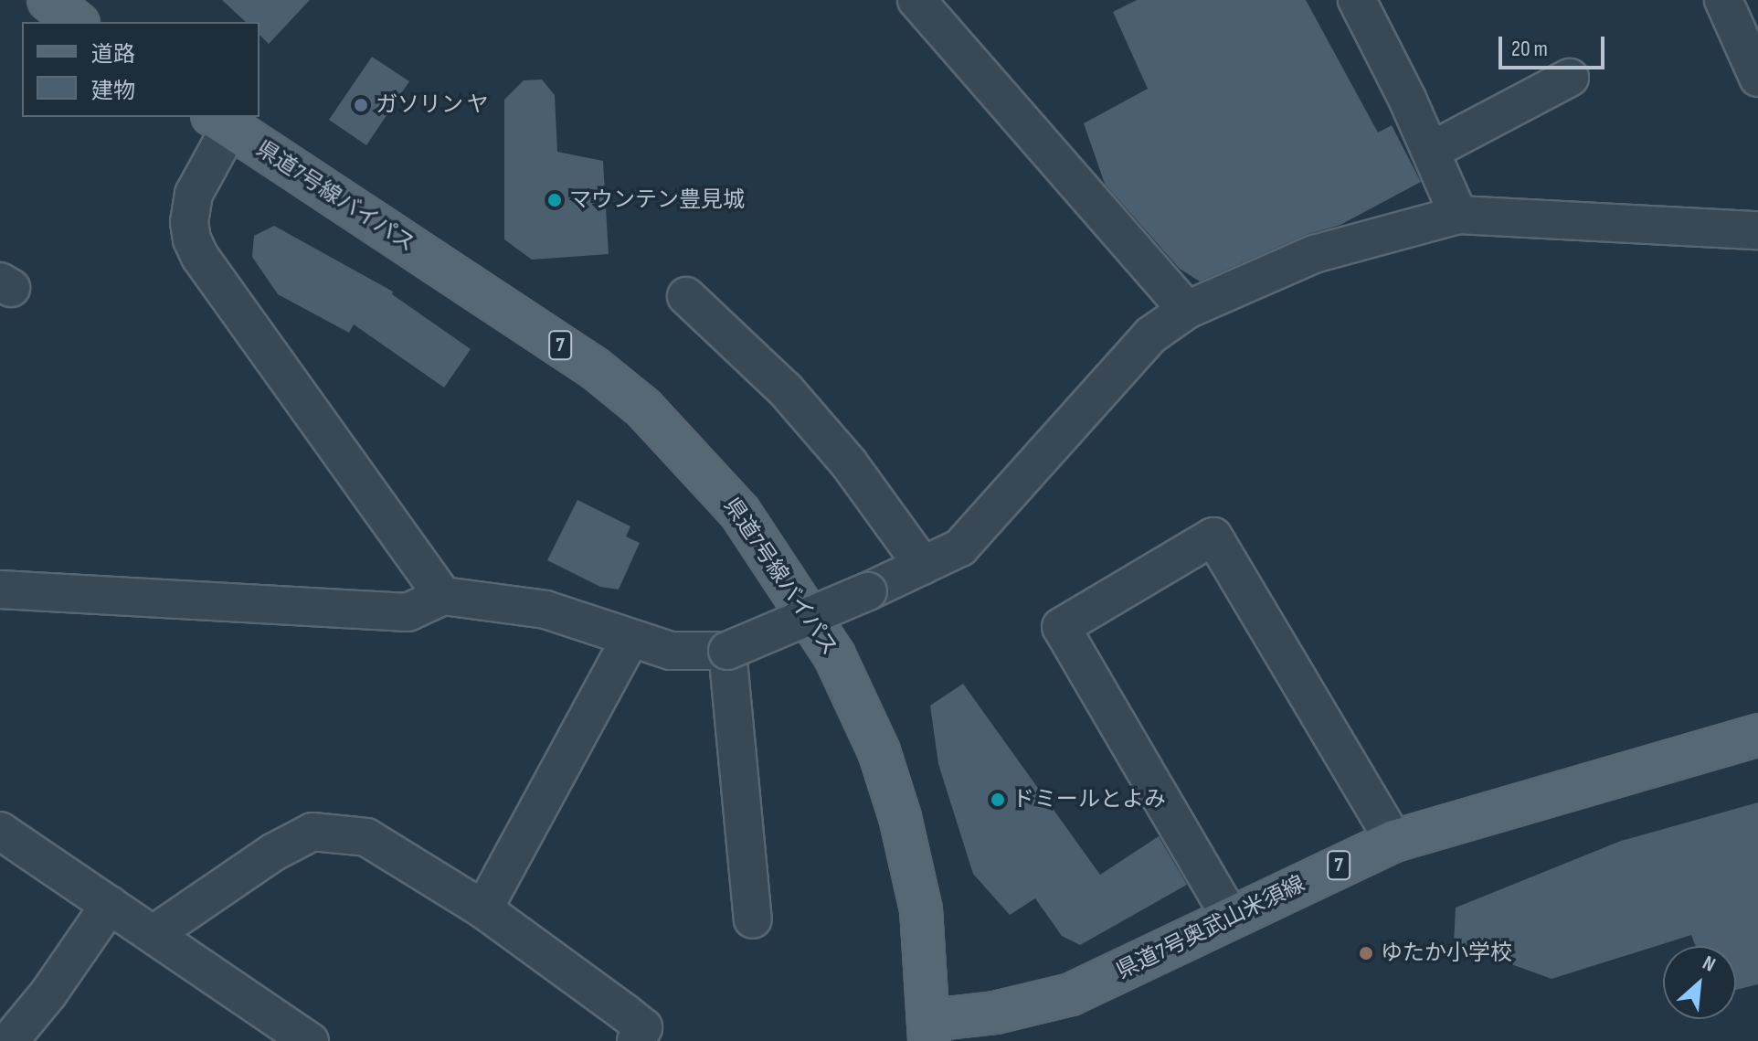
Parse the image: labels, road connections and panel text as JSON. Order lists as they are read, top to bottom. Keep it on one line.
{"streets":{"main road":["県道7号線バイパス","7","県道7号奥武山米須線"]},"crossings":[["県道7号線バイパス","県道7号奥武山米須線"]],"places":["ガソリン ヤ","マウンテン豊見城","ドミールとよみ","ゆたか小学校"],"legend":["道路","建物"],"scale_bar":"20 m","north":"top right"}
